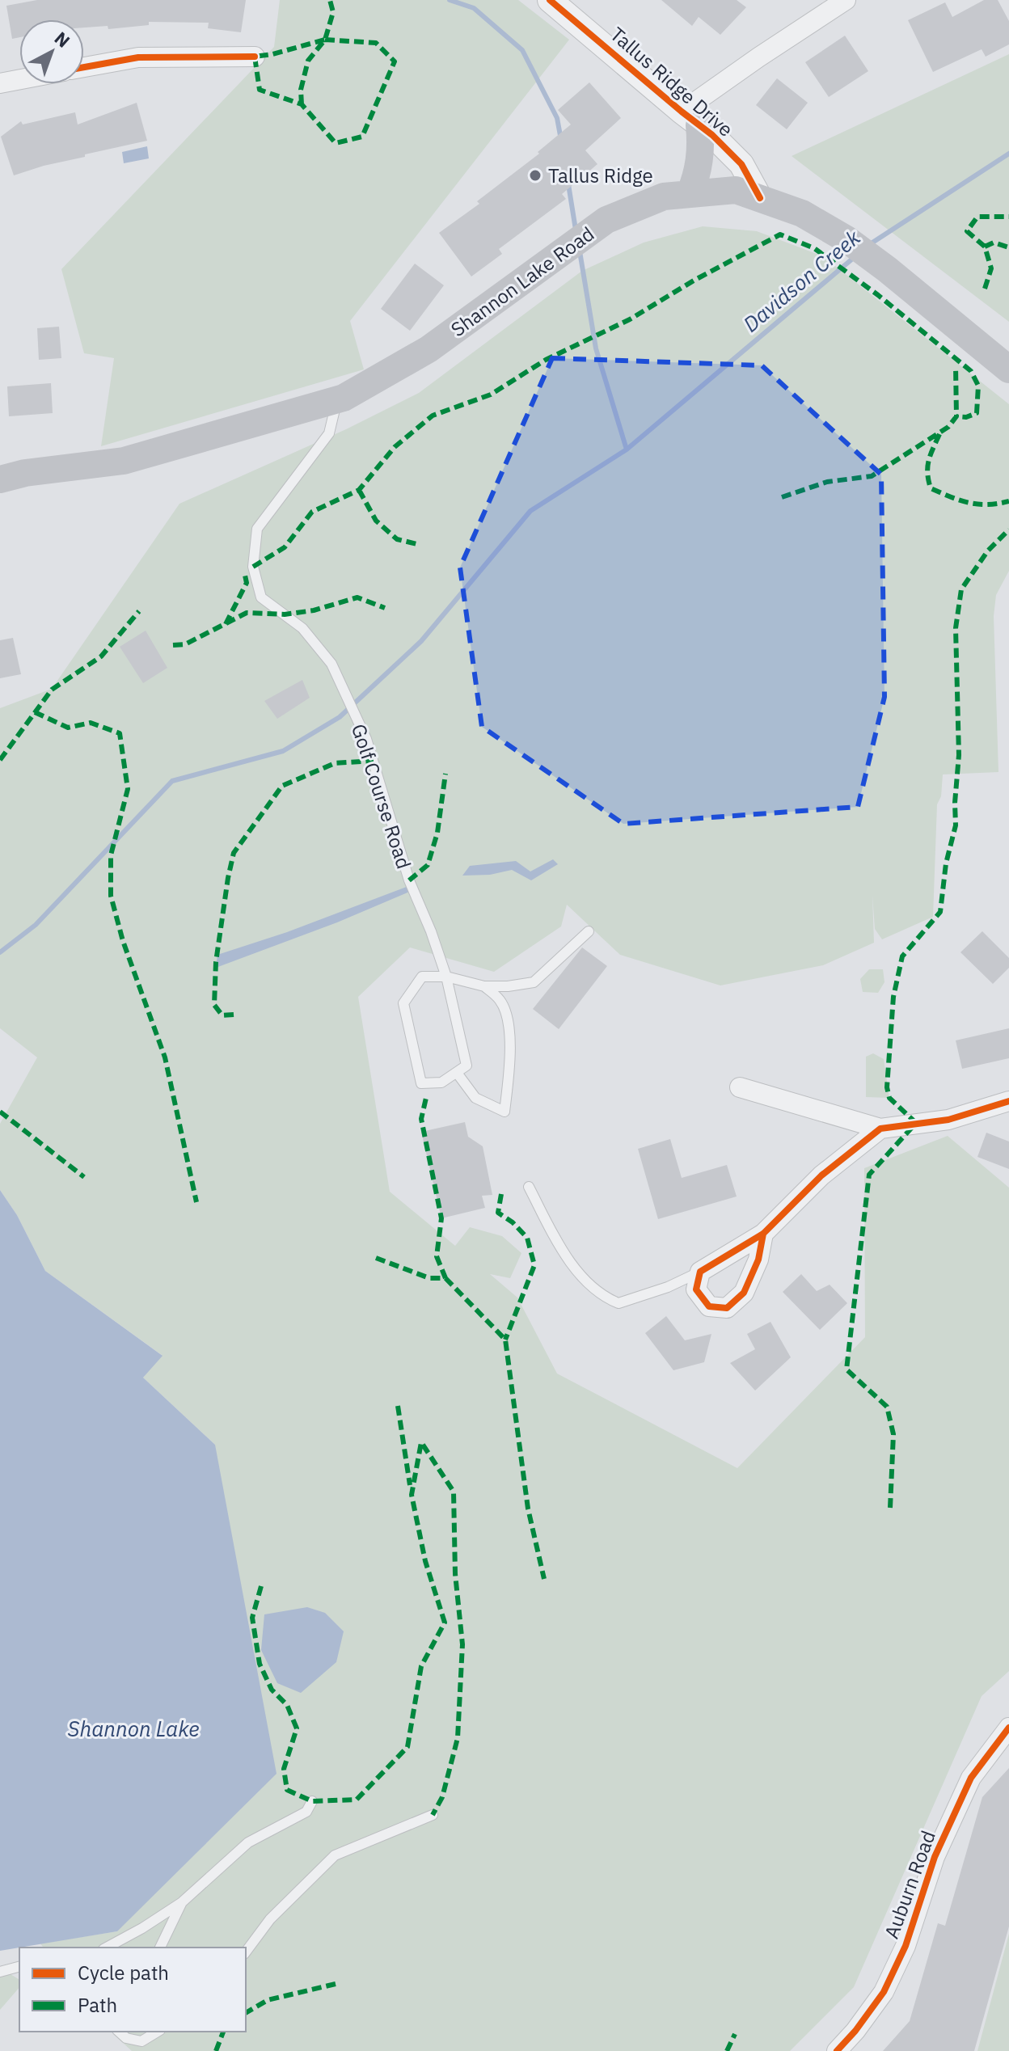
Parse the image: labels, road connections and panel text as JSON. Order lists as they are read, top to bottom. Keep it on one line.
{"streets":{"main road":["Shannon Lake Road"],"street":["Tallus Ridge Drive","Auburn Road"],"lane":["Golf Course Road"]},"crossings":[["Tallus Ridge Drive","Shannon Lake Road"],["Shannon Lake Road","Golf Course Road"]],"water":["Davidson Creek","Shannon Lake"],"places":["Tallus Ridge"],"legend":["Cycle path","Path"],"north":"top right"}
